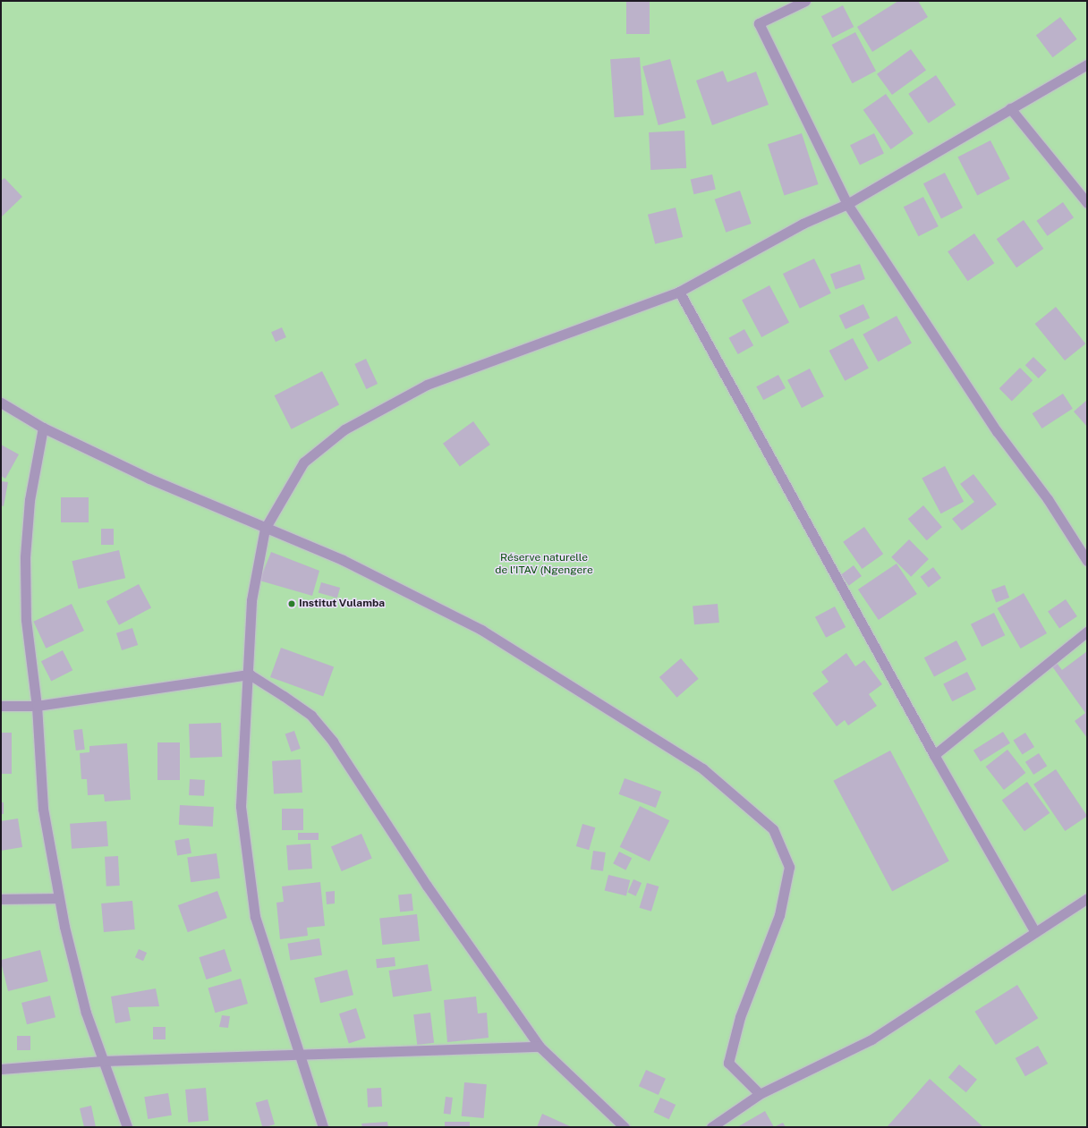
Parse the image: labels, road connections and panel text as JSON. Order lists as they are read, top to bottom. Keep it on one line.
{"parks":["Réserve naturelle de l'ITAV (Ngengere"],"places":["Institut Vulamba"]}
